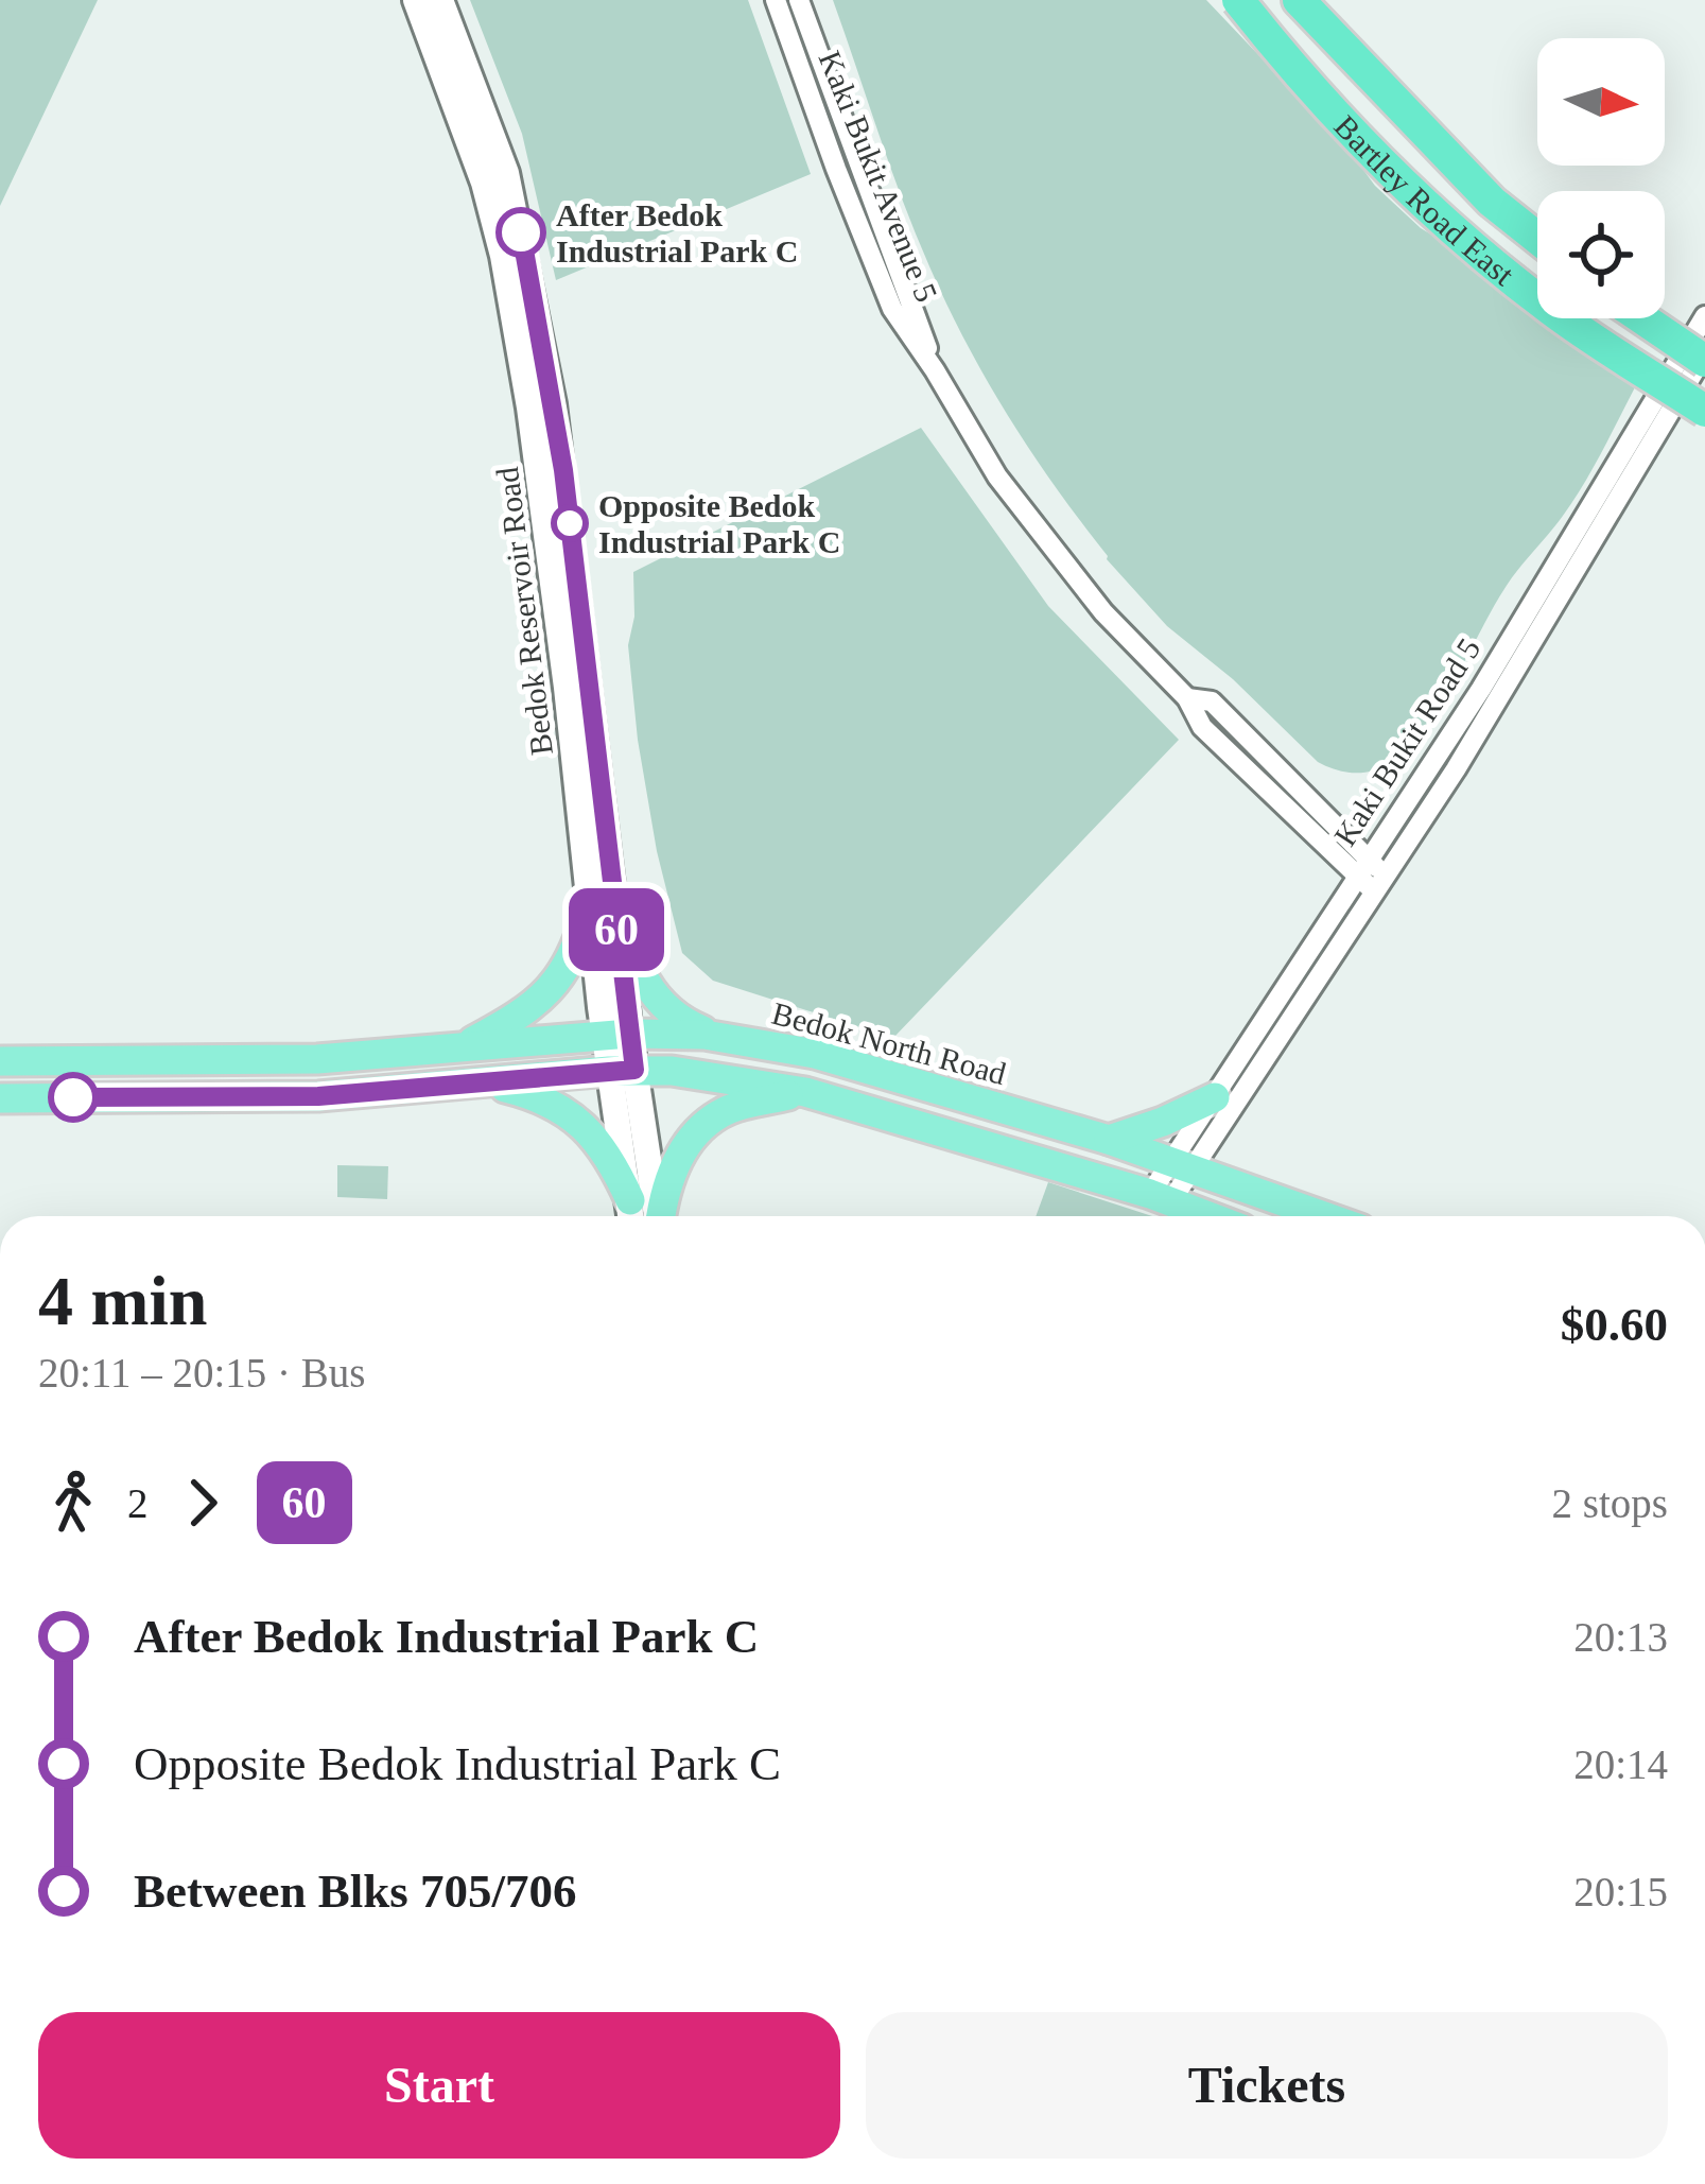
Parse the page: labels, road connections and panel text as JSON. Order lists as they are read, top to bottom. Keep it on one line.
{"streets":{"highway":["Bartley Road East"],"main road":["Bedok Reservoir Road","Bedok North Road"],"street":["Kaki Bukit Avenue 5","Kaki Bukit Road 5"]},"crossings":[["Kaki Bukit Avenue 5","Kaki Bukit Road 5"],["Bedok Reservoir Road","Bedok North Road"],["Kaki Bukit Road 5","Bedok North Road"]],"places":["After Bedok Industrial Park C","Opposite Bedok Industrial Park C"],"lines":["bus line 60"],"north":"right","page":{"on_map":"60","heading":["4 min","20:11 – 20:15 · Bus","$0.60"],"legs":["2","60","2 stops"],"list":[{"name":"After Bedok Industrial Park C","value":"20:13"},{"name":"Opposite Bedok Industrial Park C","value":"20:14"},{"name":"Between Blks 705/706","value":"20:15"}],"buttons":["Start","Tickets"]}}
